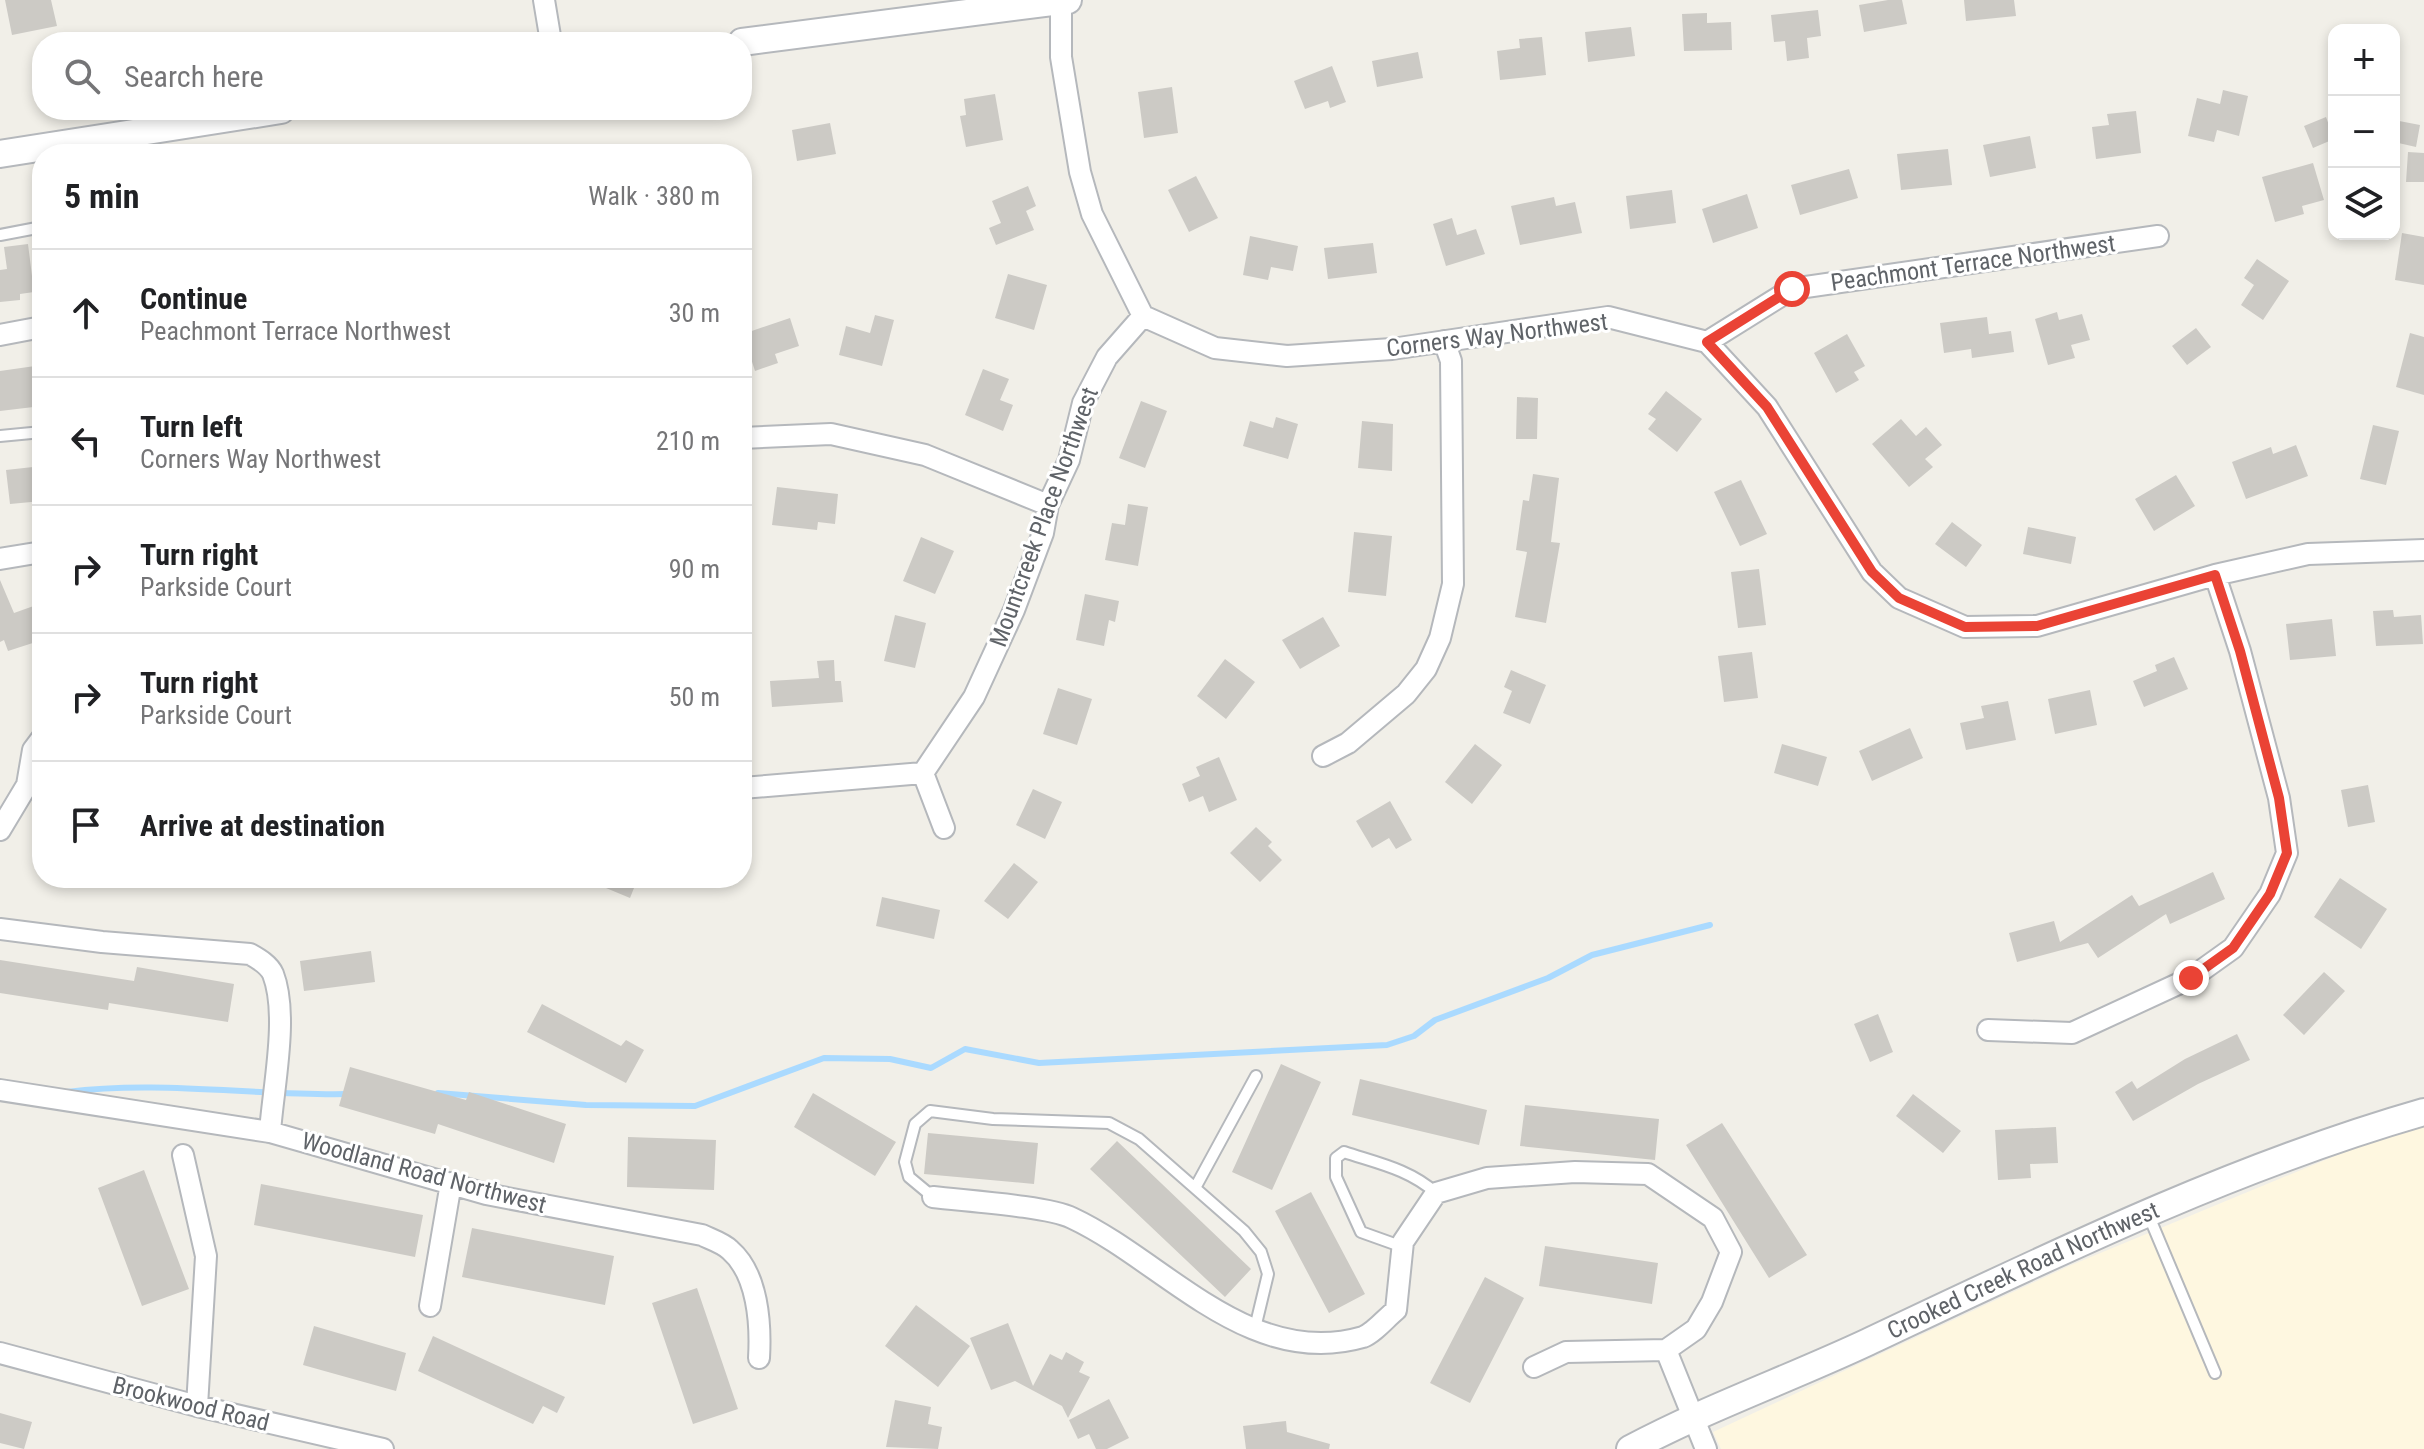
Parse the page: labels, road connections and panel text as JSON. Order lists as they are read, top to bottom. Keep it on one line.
{"streets":{"street":["Peachmont Terrace Northwest","Corners Way Northwest","Mountcreek Place Northwest","Woodland Road Northwest","Crooked Creek Road Northwest","Brookwood Road"]},"crossings":[["Peachmont Terrace Northwest","Corners Way Northwest"],["Corners Way Northwest","Mountcreek Place Northwest"]],"page":{"map_buttons":["+","−"],"search":"Search here","heading":["5 min","Walk · 380 m"],"list":[["Continue","Peachmont Terrace Northwest","30 m"],["Turn left","Corners Way Northwest","210 m"],["Turn right","Parkside Court","90 m"],["Turn right","Parkside Court","50 m"],"Arrive at destination"]}}
